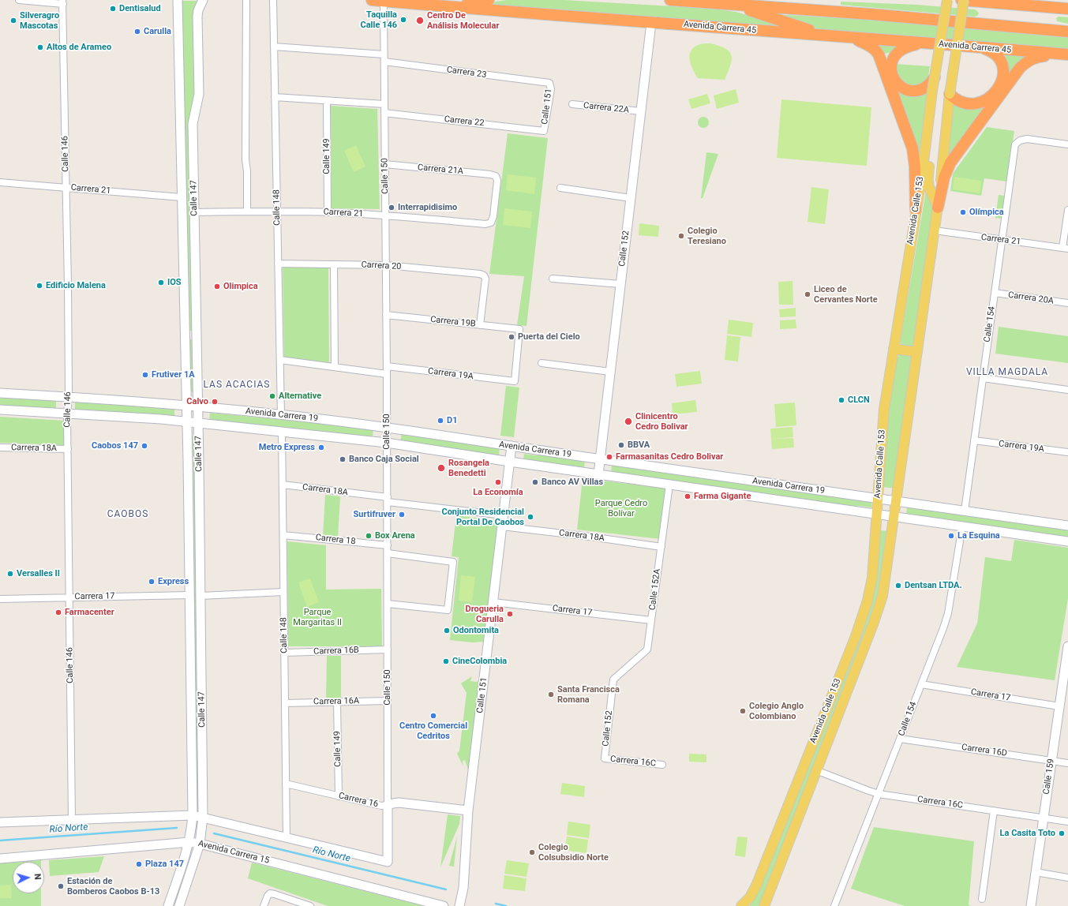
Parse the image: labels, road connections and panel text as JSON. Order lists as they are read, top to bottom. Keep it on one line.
{"streets":{"highway":["Avenida Carrera 45"],"main road":["Calle 151","Calle 150","Calle 147","Avenida Calle 153","Calle 152","Avenida Carrera 19","Calle 159","Carrera 16","Avenida Carrera 15"],"street":["Carrera 23","Carrera 22A","Carrera 22","Calle 146","Calle 149","Carrera 21A","Carrera 21","Calle 148","Carrera 20","Carrera 20A","Carrera 19B","Calle 154","Carrera 19A","Carrera 18A","Carrera 18","Calle 152A","Carrera 17","Carrera 16B","Carrera 16A","Carrera 16D","Carrera 16C"]},"crossings":[["Avenida Carrera 45","Calle 150"],["Avenida Carrera 45","Calle 152"],["Carrera 23","Calle 151"],["Carrera 23","Calle 150"],["Calle 151","Carrera 22"],["Calle 151","Avenida Carrera 19"],["Calle 151","Carrera 18A"],["Calle 151","Carrera 17"],["Calle 151","Carrera 16"],["Carrera 22A","Calle 152"],["Carrera 22","Calle 150"],["Calle 146","Carrera 21"],["Calle 146","Avenida Carrera 19"],["Calle 146","Carrera 18A"],["Calle 146","Carrera 17"],["Calle 149","Carrera 21"],["Calle 149","Carrera 16A"],["Calle 149","Carrera 16"],["Carrera 21A","Calle 150"],["Carrera 21A","Carrera 21"],["Calle 150","Carrera 21"],["Calle 150","Calle 148"],["Calle 150","Carrera 20"],["Calle 150","Carrera 19B"],["Calle 150","Carrera 19A"],["Calle 150","Avenida Carrera 19"],["Calle 150","Carrera 18A"],["Calle 150","Carrera 18"],["Calle 150","Carrera 16B"],["Calle 150","Carrera 16A"],["Calle 150","Carrera 16"],["Carrera 21","Calle 147"],["Carrera 21","Calle 148"],["Carrera 21","Avenida Calle 153"],["Carrera 21","Calle 154"],["Calle 147","Avenida Carrera 19"],["Calle 147","Carrera 17"],["Calle 147","Avenida Carrera 15"],["Calle 148","Carrera 20"],["Calle 148","Avenida Carrera 19"],["Calle 148","Carrera 18A"],["Calle 148","Carrera 18"],["Calle 148","Carrera 16B"],["Calle 148","Carrera 16A"],["Calle 148","Carrera 16"],["Avenida Calle 153","Avenida Carrera 19"],["Avenida Calle 153","Carrera 16C"],["Calle 152","Avenida Carrera 19"],["Calle 152","Calle 152A"],["Calle 152","Carrera 16C"],["Carrera 20","Carrera 19B"],["Carrera 20A","Calle 154"],["Carrera 19B","Carrera 19A"],["Calle 154","Carrera 19A"],["Calle 154","Avenida Carrera 19"],["Calle 154","Carrera 17"],["Calle 154","Carrera 16D"],["Calle 154","Carrera 16C"],["Avenida Carrera 19","Calle 152A"],["Carrera 18A","Calle 152A"],["Calle 152A","Carrera 17"],["Carrera 17","Calle 159"],["Carrera 16D","Calle 159"],["Carrera 16C","Calle 159"]],"districts":["VILLA MAGDALA","LAS ACACIAS","CAOBOS"],"water":["Río Norte"],"parks":["Parque Cedro Bolívar","Parque Margaritas II"],"places":["Dentisalud","Taquilla Calle 146","Silveragro Mascotas","Centro De Análisis Molecular","Carulla","Altos de Arameo","Interrapidisimo","Olímpica","Colegio Teresiano","IOS","Edificio Malena","Olimpica","Liceo de Cervantes Norte","Puerta del Cielo","Frutiver 1A","Alternative","CLCN","Calvo","D1","Clinicentro Cedro Bolivar","BBVA","Caobos 147","Metro Express","Farmasanitas Cedro Bolivar","Banco Caja Social","Rosangela Benedetti","La Economía","Banco AV Villas","Farma Gigante","Surtifruver","Conjunto Residencial Portal De Caobos","Box Arena","La Esquina","Versalles II","Express","Dentsan LTDA.","Farmacenter","Drogueria Carulla","Odontomita","CineColombia","Santa Francisca Romana","Colegio Anglo Colombiano","Centro Comercial Cedritos","La Casita Toto","Colegio Colsubsidio Norte","Plaza 147","Estación de Bomberos Caobos B-13"],"north":"right"}
